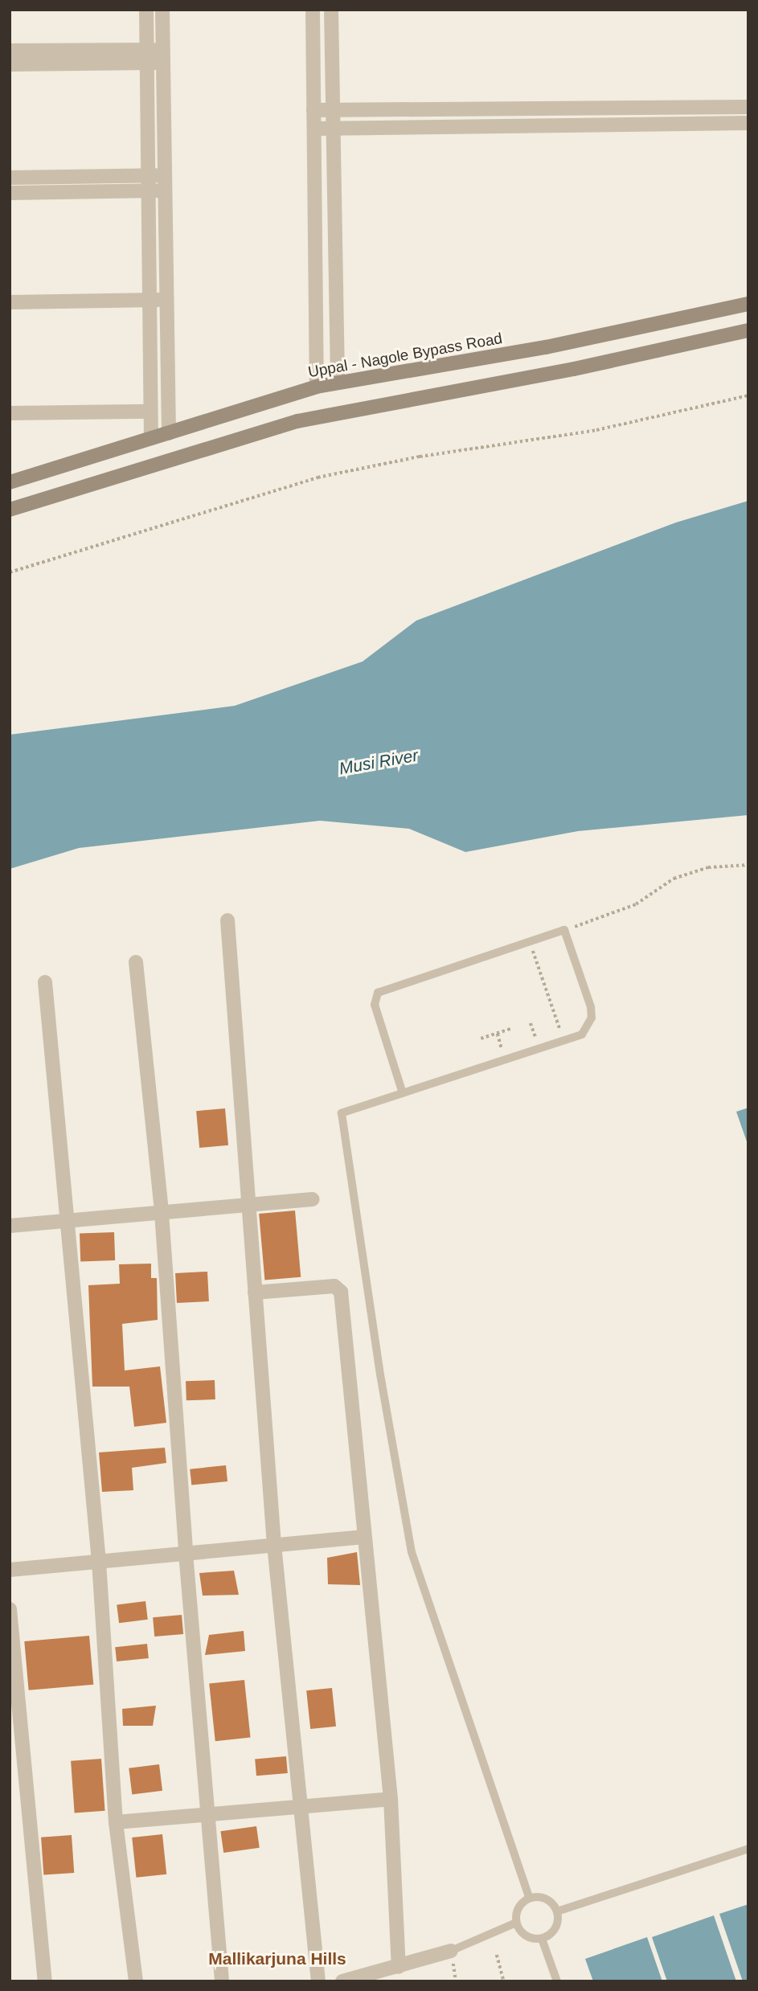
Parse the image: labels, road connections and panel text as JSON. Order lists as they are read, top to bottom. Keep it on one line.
{"streets":{"street":["Uppal - Nagole Bypass Road"]},"districts":["Mallikarjuna Hills"],"water":["Musi River"]}
